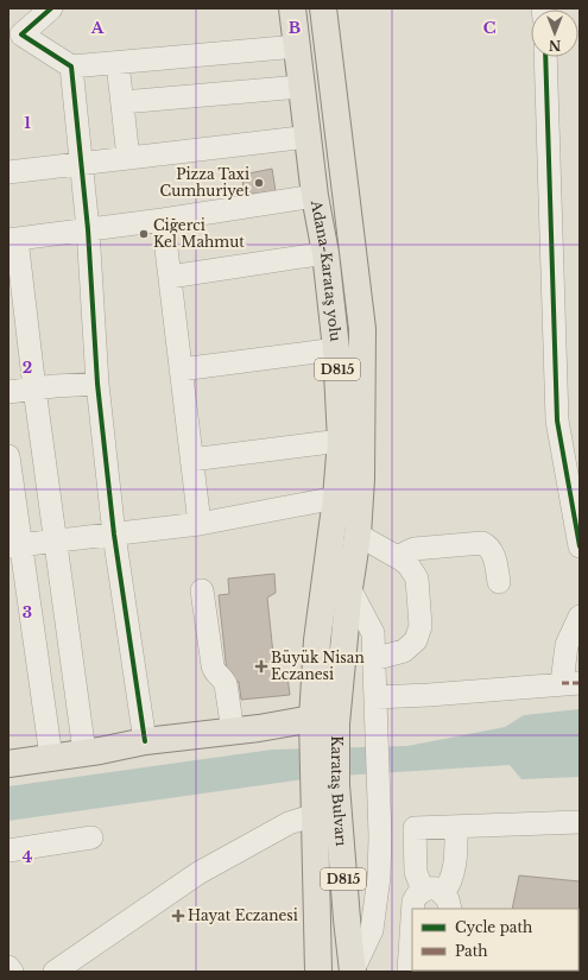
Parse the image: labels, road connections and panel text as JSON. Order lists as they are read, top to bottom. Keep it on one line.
{"streets":{"main road":["Adana-Karataş yolu","D815","Karataş Bulvarı"]},"crossings":[["Adana-Karataş yolu","Karataş Bulvarı"]],"places":{"other":["Pizza Taxi Cumhuriyet","Ciğerci Kel Mahmut"],"health":["Büyük Nisan Eczanesi","Hayat Eczanesi"]},"legend":["Cycle path","Path"],"north":"bottom","grid":{"columns":["A","B","C"],"rows":["1","2","3","4"]}}
